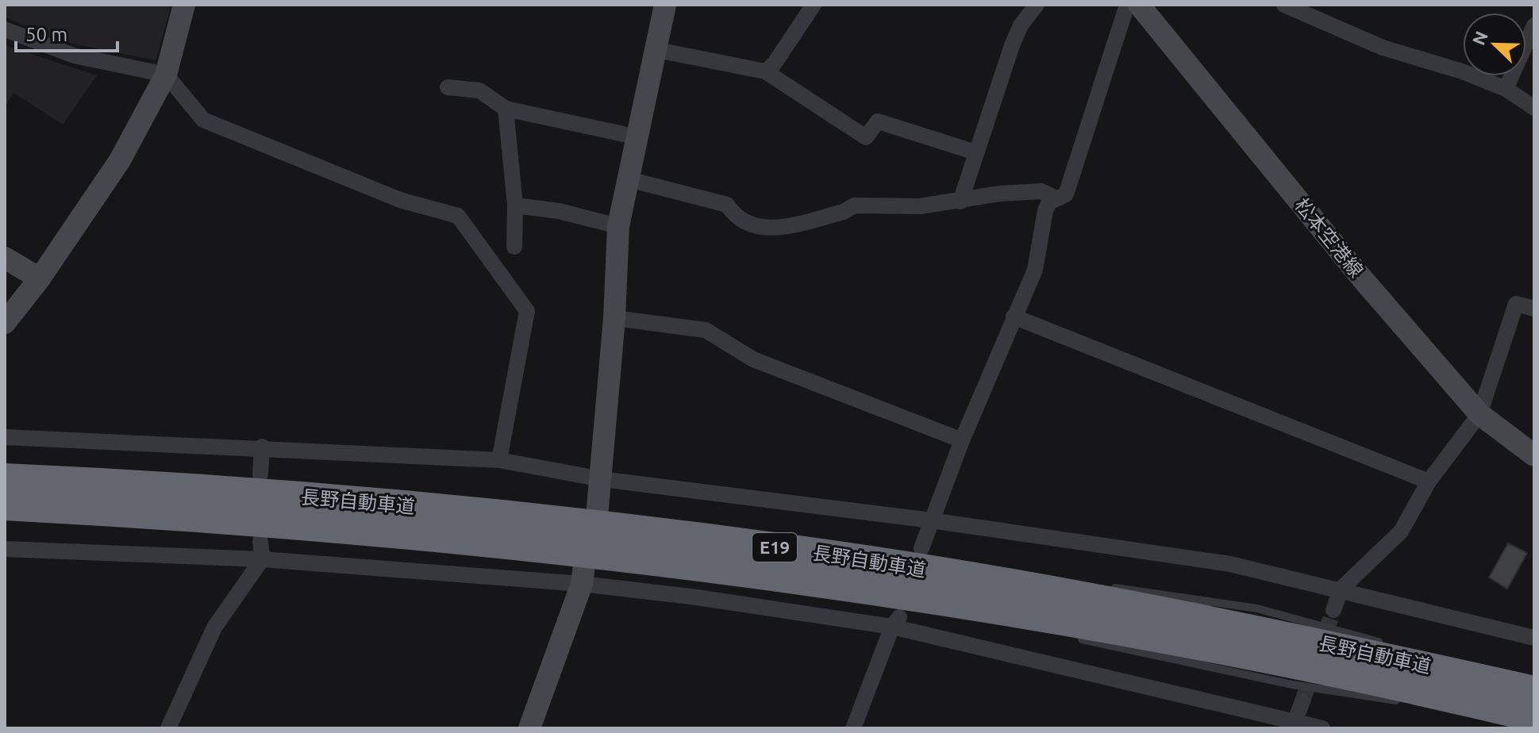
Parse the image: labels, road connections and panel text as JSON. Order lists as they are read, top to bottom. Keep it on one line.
{"streets":{"highway":["長野自動車道","E19"],"street":["松本空港線"]},"scale_bar":"50 m","north":"top left"}
